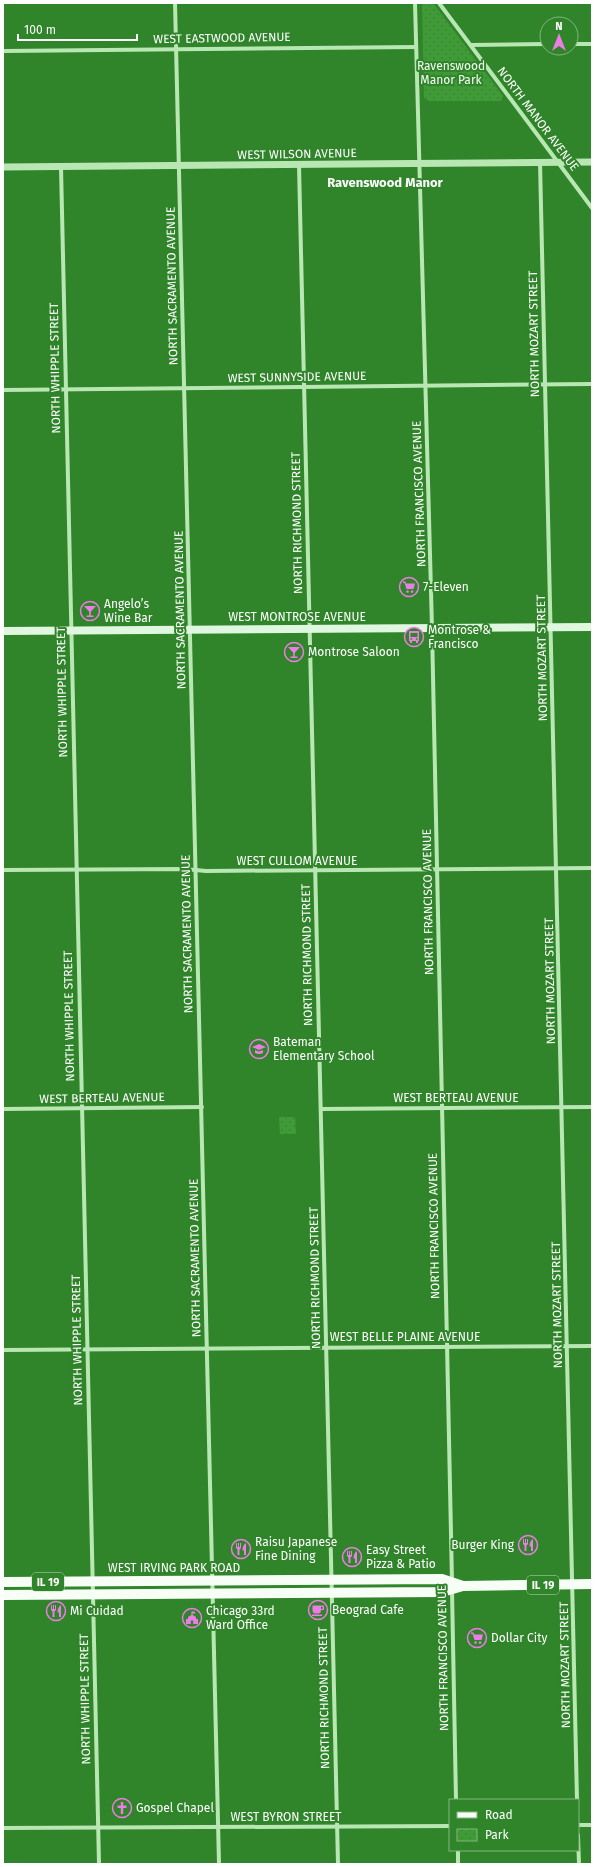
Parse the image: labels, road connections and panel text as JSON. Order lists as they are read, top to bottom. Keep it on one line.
{"streets":{"main road":["WEST MONTROSE AVENUE","WEST IRVING PARK ROAD","IL 19"],"street":["WEST EASTWOOD AVENUE","NORTH MANOR AVENUE","WEST WILSON AVENUE","NORTH SACRAMENTO AVENUE","NORTH MOZART STREET","NORTH WHIPPLE STREET","WEST SUNNYSIDE AVENUE","NORTH FRANCISCO AVENUE","NORTH RICHMOND STREET","WEST CULLOM AVENUE","WEST BERTEAU AVENUE","WEST BELLE PLAINE AVENUE","WEST BYRON STREET"]},"crossings":[["WEST EASTWOOD AVENUE","NORTH SACRAMENTO AVENUE"],["WEST EASTWOOD AVENUE","NORTH FRANCISCO AVENUE"],["NORTH MANOR AVENUE","WEST WILSON AVENUE"],["WEST WILSON AVENUE","NORTH SACRAMENTO AVENUE"],["WEST WILSON AVENUE","NORTH MOZART STREET"],["WEST WILSON AVENUE","NORTH WHIPPLE STREET"],["WEST WILSON AVENUE","NORTH FRANCISCO AVENUE"],["WEST WILSON AVENUE","NORTH RICHMOND STREET"],["NORTH SACRAMENTO AVENUE","WEST SUNNYSIDE AVENUE"],["NORTH SACRAMENTO AVENUE","WEST MONTROSE AVENUE"],["NORTH SACRAMENTO AVENUE","WEST CULLOM AVENUE"],["NORTH SACRAMENTO AVENUE","WEST BERTEAU AVENUE"],["NORTH SACRAMENTO AVENUE","WEST BELLE PLAINE AVENUE"],["NORTH SACRAMENTO AVENUE","WEST IRVING PARK ROAD"],["NORTH SACRAMENTO AVENUE","WEST BYRON STREET"],["NORTH MOZART STREET","WEST SUNNYSIDE AVENUE"],["NORTH MOZART STREET","WEST MONTROSE AVENUE"],["NORTH MOZART STREET","WEST CULLOM AVENUE"],["NORTH MOZART STREET","WEST BERTEAU AVENUE"],["NORTH MOZART STREET","WEST BELLE PLAINE AVENUE"],["NORTH MOZART STREET","WEST IRVING PARK ROAD"],["NORTH WHIPPLE STREET","WEST SUNNYSIDE AVENUE"],["NORTH WHIPPLE STREET","WEST MONTROSE AVENUE"],["NORTH WHIPPLE STREET","WEST CULLOM AVENUE"],["NORTH WHIPPLE STREET","WEST BERTEAU AVENUE"],["NORTH WHIPPLE STREET","WEST BELLE PLAINE AVENUE"],["NORTH WHIPPLE STREET","WEST IRVING PARK ROAD"],["NORTH WHIPPLE STREET","WEST BYRON STREET"],["WEST SUNNYSIDE AVENUE","NORTH FRANCISCO AVENUE"],["WEST SUNNYSIDE AVENUE","NORTH RICHMOND STREET"],["NORTH FRANCISCO AVENUE","WEST MONTROSE AVENUE"],["NORTH FRANCISCO AVENUE","WEST CULLOM AVENUE"],["NORTH FRANCISCO AVENUE","WEST BERTEAU AVENUE"],["NORTH FRANCISCO AVENUE","WEST BELLE PLAINE AVENUE"],["NORTH FRANCISCO AVENUE","WEST IRVING PARK ROAD"],["NORTH RICHMOND STREET","WEST MONTROSE AVENUE"],["NORTH RICHMOND STREET","WEST CULLOM AVENUE"],["NORTH RICHMOND STREET","WEST BERTEAU AVENUE"],["NORTH RICHMOND STREET","WEST BELLE PLAINE AVENUE"],["NORTH RICHMOND STREET","WEST IRVING PARK ROAD"],["NORTH RICHMOND STREET","WEST BYRON STREET"]],"districts":["Ravenswood Manor"],"parks":["Ravenswood Manor Park"],"places":{"supermarket":["7-Eleven","Dollar City"],"bar":["Angelo’s Wine Bar","Montrose Saloon"],"bus stop":["Montrose & Francisco"],"school or university":["Bateman Elementary School"],"restaurant":["Burger King","Raisu Japanese Fine Dining","Easy Street Pizza & Patio","Mi Cuidad"],"cafe":["Beograd Cafe"],"public building":["Chicago 33rd Ward Office"],"church":["Gospel Chapel"]},"legend":["Road","Park"],"scale_bar":"100 m","north":"top"}
